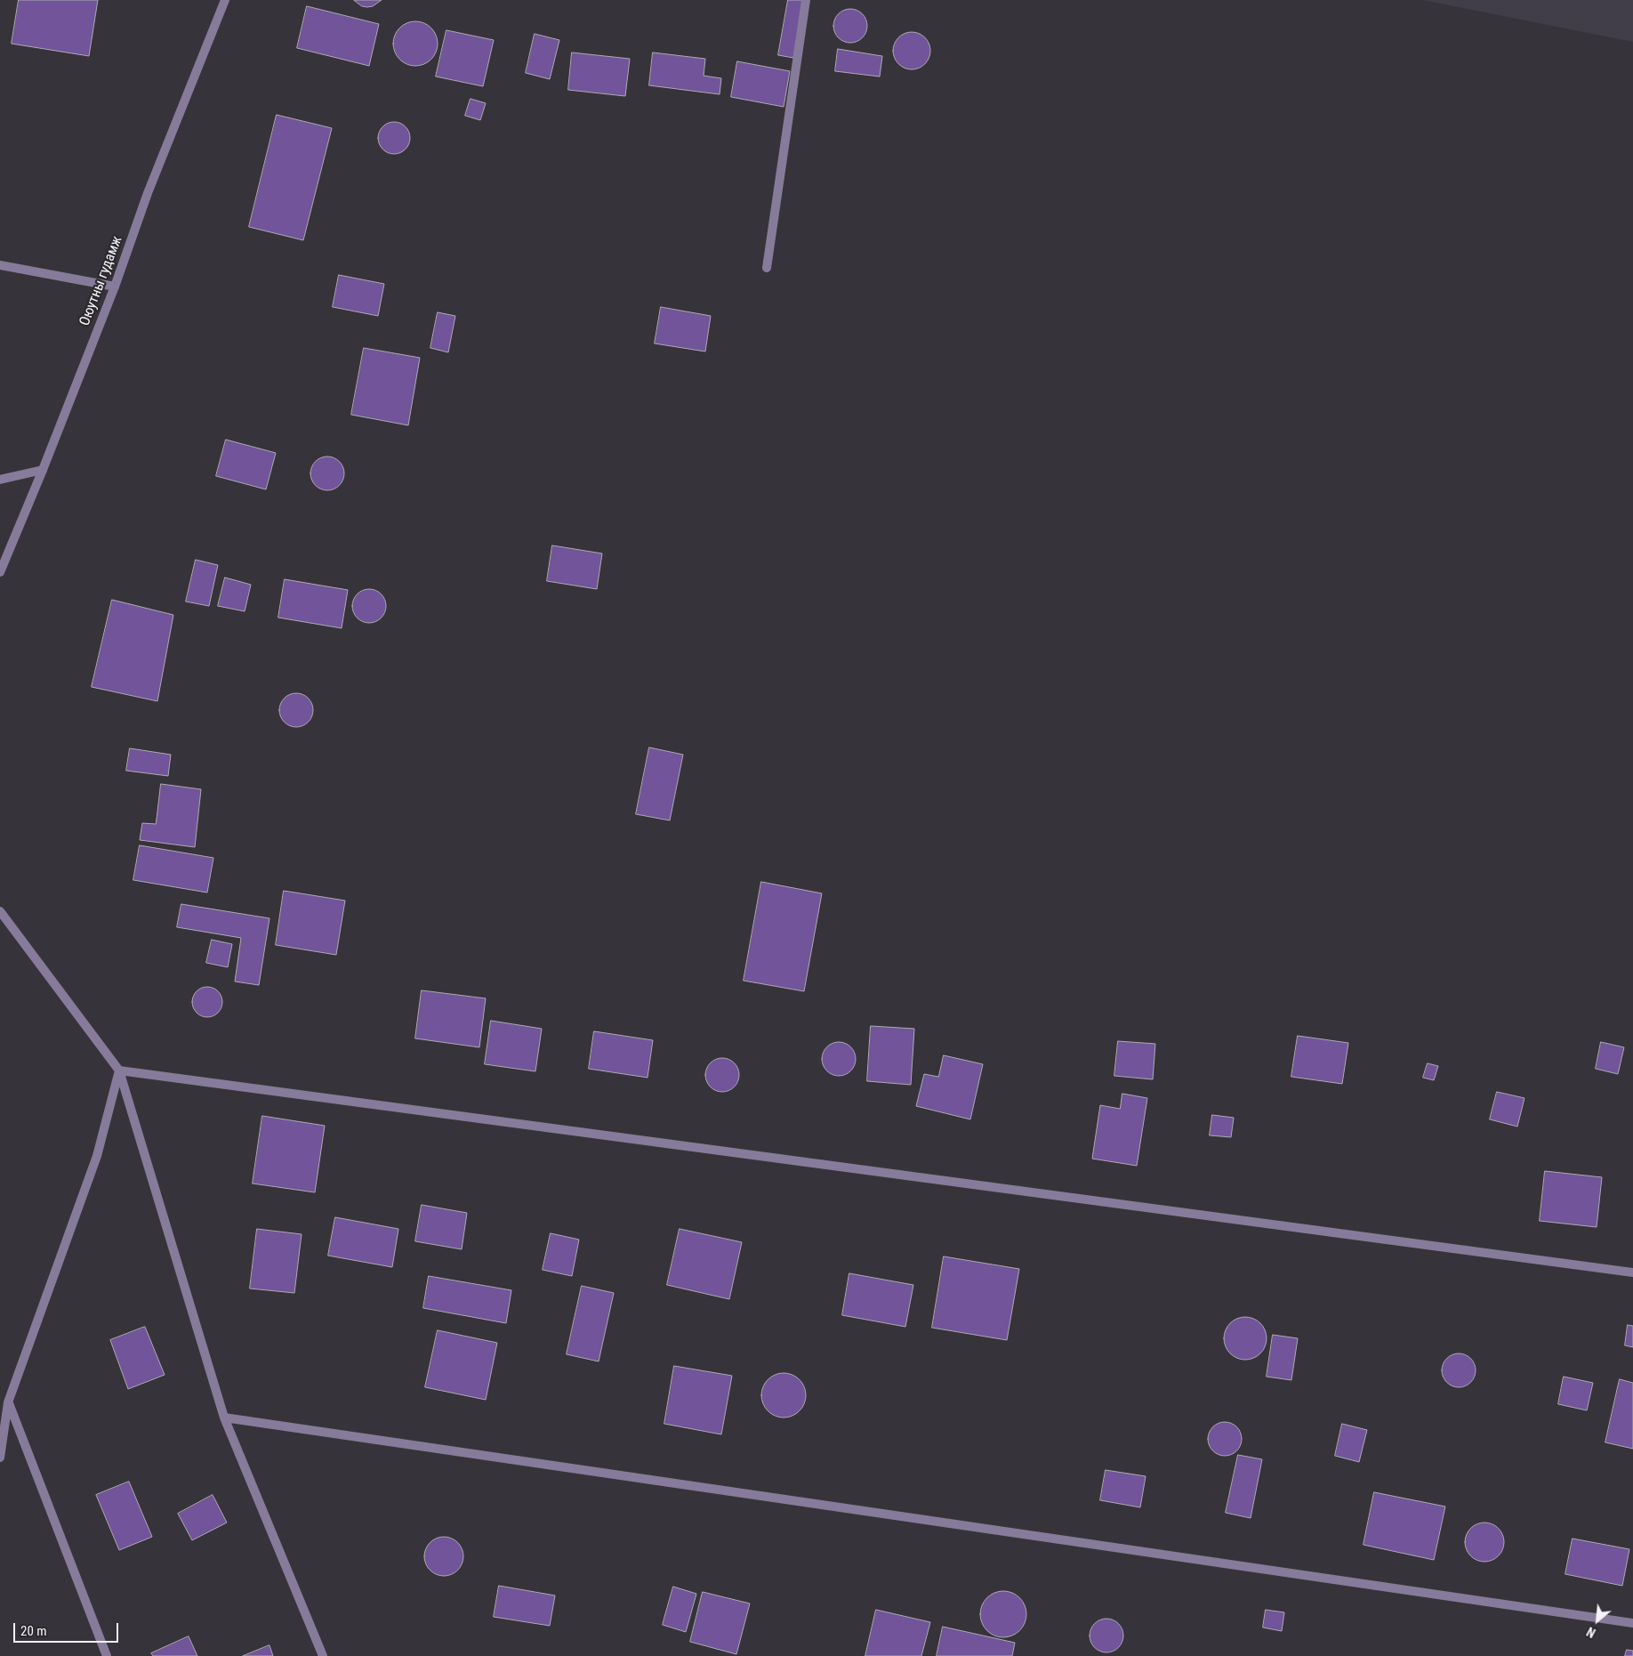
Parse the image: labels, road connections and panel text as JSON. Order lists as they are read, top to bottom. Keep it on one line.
{"streets":{"street":["Оюутны гудамж"]},"scale_bar":"20 m","north":"bottom left"}
